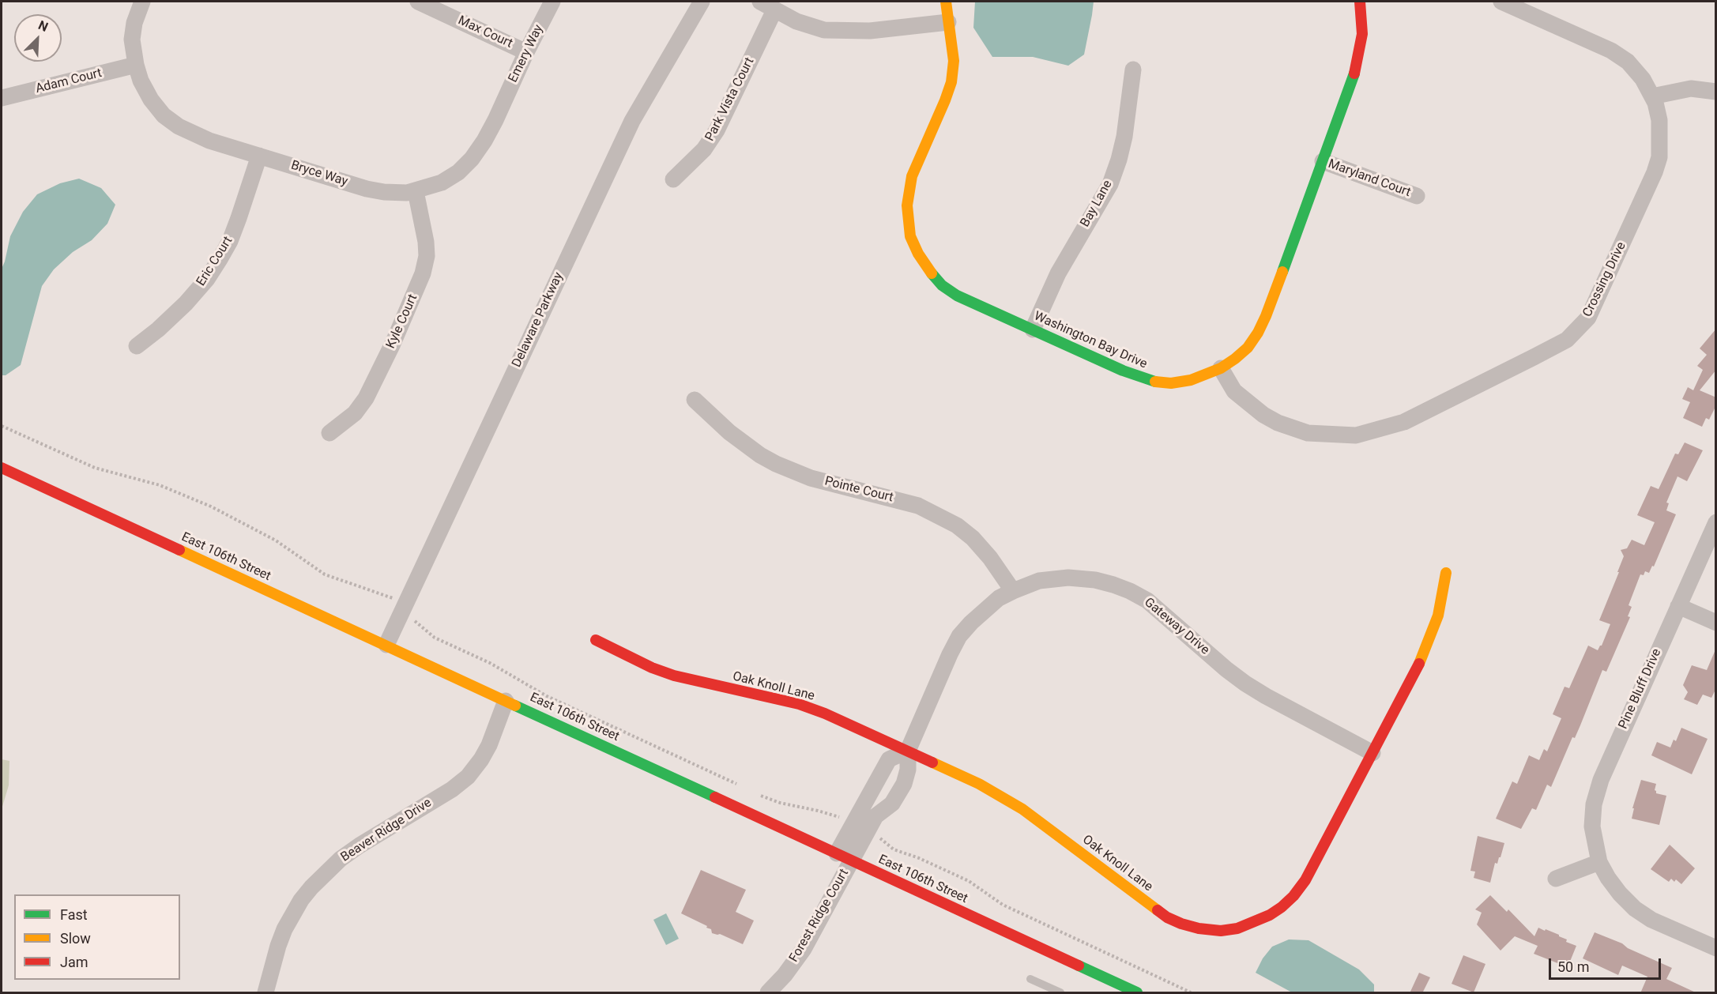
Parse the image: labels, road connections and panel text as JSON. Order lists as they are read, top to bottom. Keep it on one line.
{"streets":{"street":["Max Court","Emery Way","Adam Court","Park Vista Court","Bryce Way","Maryland Court","Bay Lane","Eric Court","Crossing Drive","Delaware Parkway","Kyle Court","Washington Bay Drive","Pointe Court","East 106th Street","Gateway Drive","Oak Knoll Lane","Pine Bluff Drive","Beaver Ridge Drive","Forest Ridge Court"]},"crossings":[["Max Court","Emery Way"],["Emery Way","Bryce Way"],["Adam Court","Bryce Way"],["Bryce Way","Eric Court"],["Bryce Way","Kyle Court"],["Maryland Court","Washington Bay Drive"],["Bay Lane","Washington Bay Drive"],["Crossing Drive","Washington Bay Drive"],["Delaware Parkway","East 106th Street"],["Pointe Court","Gateway Drive"],["East 106th Street","Gateway Drive"],["East 106th Street","Beaver Ridge Drive"],["East 106th Street","Forest Ridge Court"],["Gateway Drive","Oak Knoll Lane"],["Gateway Drive","Forest Ridge Court"]],"legend":["Fast","Slow","Jam"],"scale_bar":"50 m","north":"top right"}
